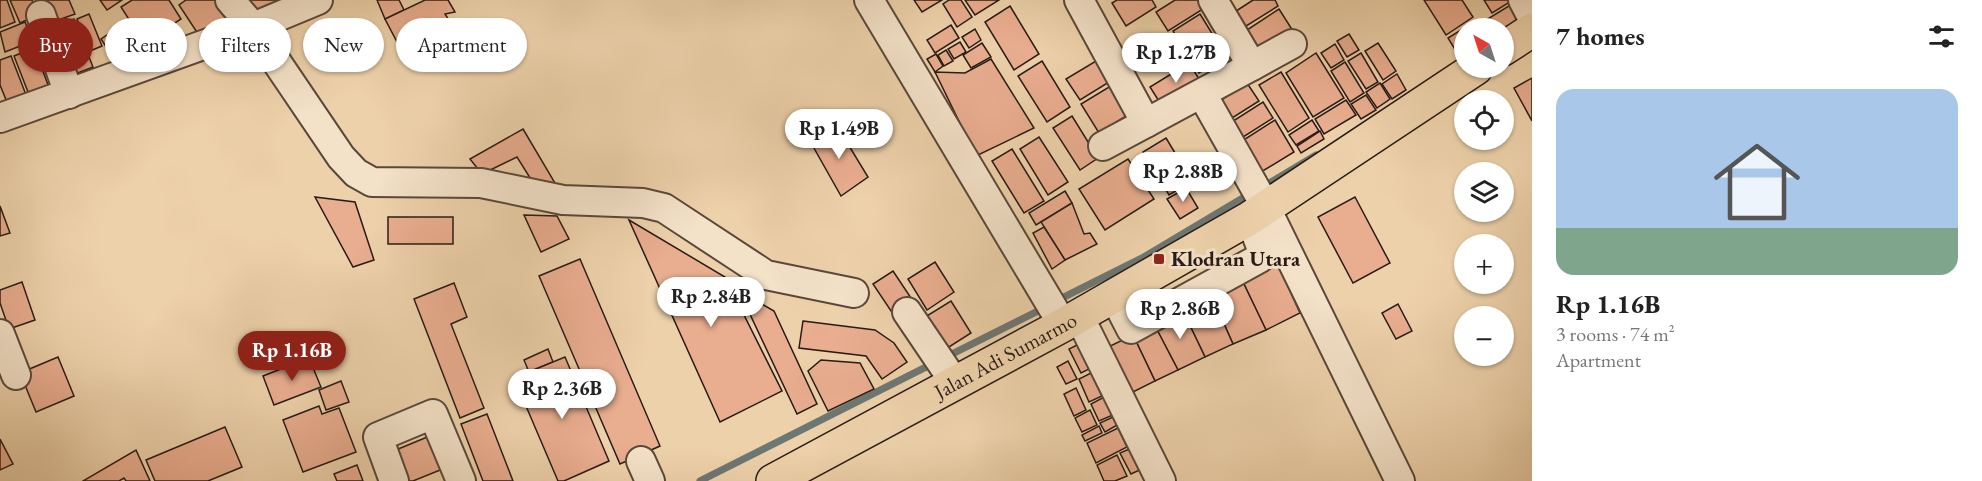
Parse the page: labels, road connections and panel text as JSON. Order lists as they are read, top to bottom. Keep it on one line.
{"streets":{"main road":["Jalan Adi Sumarmo"]},"places":{"transit":["Klodran Utara"]},"north":"top left","page":{"heading":"7 homes","map_buttons":["+","−"],"chip":["Buy","Rent","Filters","New","Apartment"],"price":["Rp 1.27B","Rp 1.49B","Rp 2.88B","Rp 2.84B","Rp 2.86B","Rp 1.16B","Rp 2.36B"],"list":[{"name":"Rp 1.16B","note":"3 rooms · 74 m² · Apartment"}]}}
